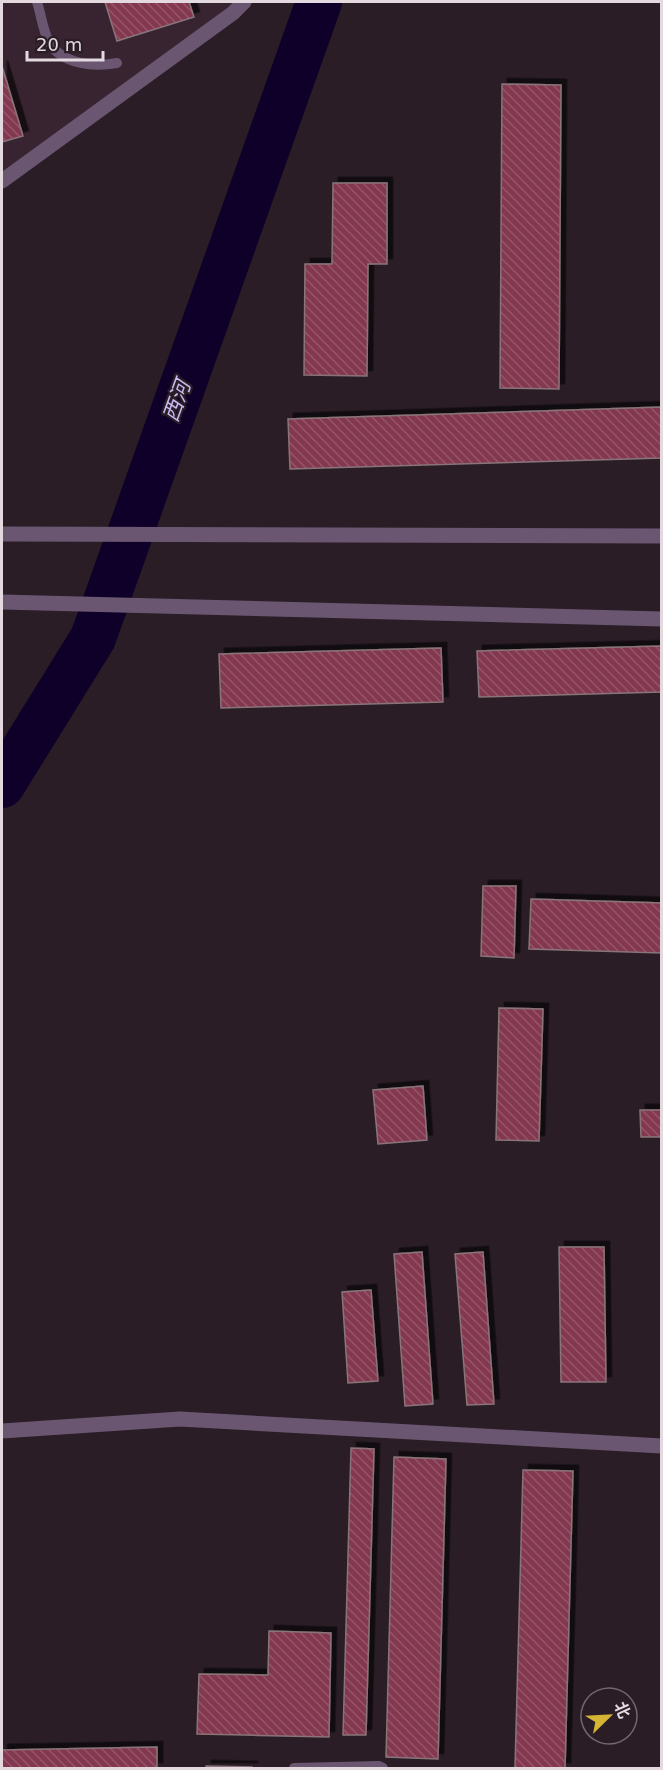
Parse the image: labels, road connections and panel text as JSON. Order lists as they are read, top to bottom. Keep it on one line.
{"water":["西河"],"scale_bar":"20 m","north":"top right"}
